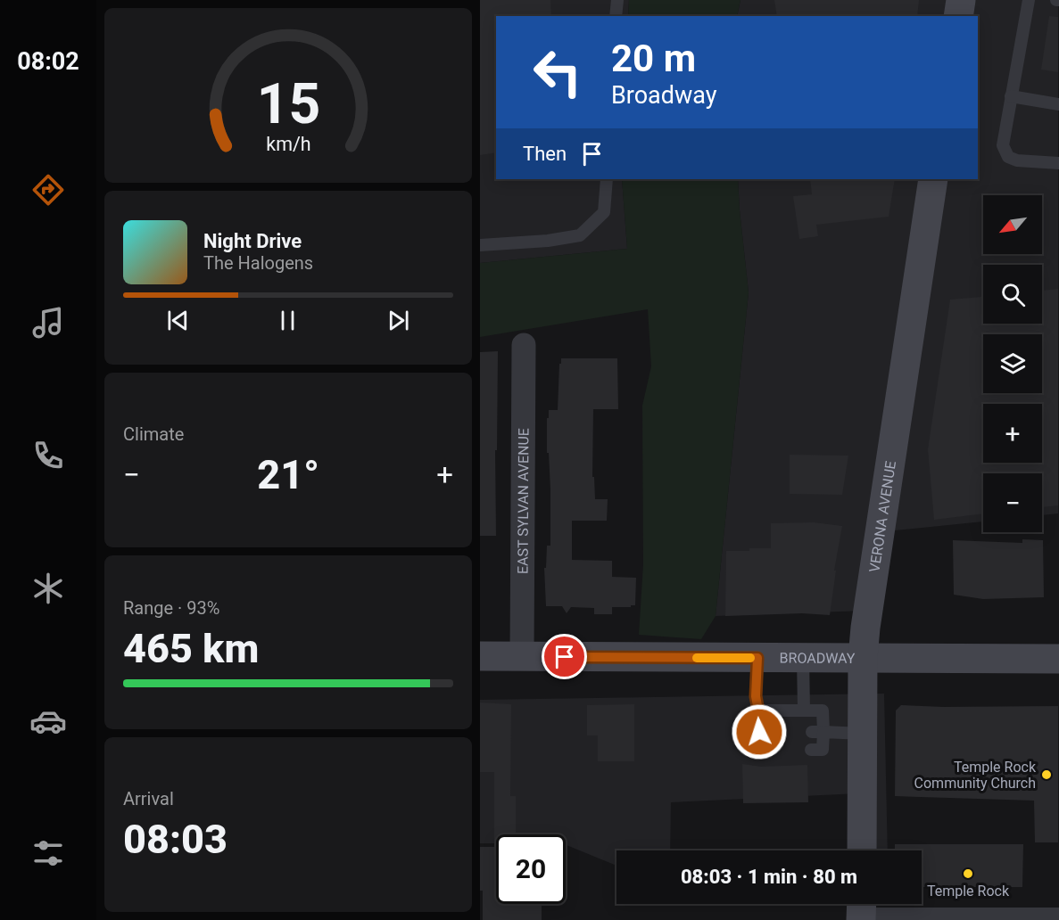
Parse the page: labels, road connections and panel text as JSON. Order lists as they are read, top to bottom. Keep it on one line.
{"streets":{"street":["EAST SYLVAN AVENUE","VERONA AVENUE","BROADWAY"]},"crossings":[["EAST SYLVAN AVENUE","BROADWAY"],["VERONA AVENUE","BROADWAY"]],"places":["Temple Rock Community Church","Temple Rock"],"north":"bottom left","page":{"tabs":"08:02","turn":["20 m","Broadway"],"then":"Then","map_buttons":["+","−"],"song":["Night Drive","The Halogens"],"tile":["Climate",["Range · 93%","465 km"],["Arrival","08:03"]],"heat":["−","21°","+"],"limit":"20","trip":"08:03 · 1 min · 80 m","gauge":["15","km/h"]}}
